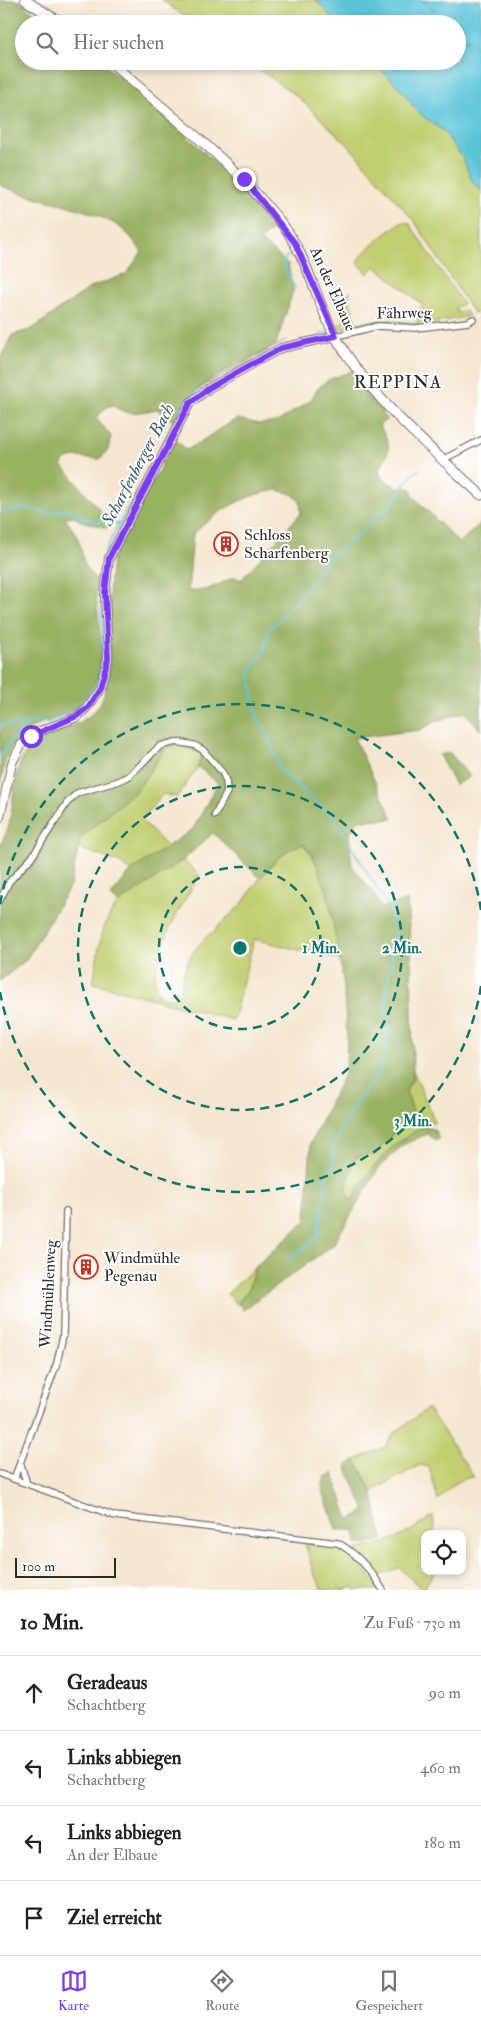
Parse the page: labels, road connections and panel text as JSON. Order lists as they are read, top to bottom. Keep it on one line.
{"streets":{"main road":["An der Elbaue"],"street":["Fährweg","Windmühlenweg"]},"crossings":[["An der Elbaue","Fährweg"]],"districts":["REPPINA"],"water":["Scharfenberger Bach"],"places":{"building":["Schloss Scharfenberg","Windmühle Pegenau"]},"scale_bar":"100 m","page":{"search":"Hier suchen","scale":"100 m","heading":["10 Min.","Zu Fuß · 730 m"],"list":[["Geradeaus","Schachtberg","90 m"],["Links abbiegen","Schachtberg","460 m"],["Links abbiegen","An der Elbaue","180 m"],"Ziel erreicht"],"nav":["Karte","Route","Gespeichert"]},"rings":["1 Min.","2 Min.","3 Min."]}
